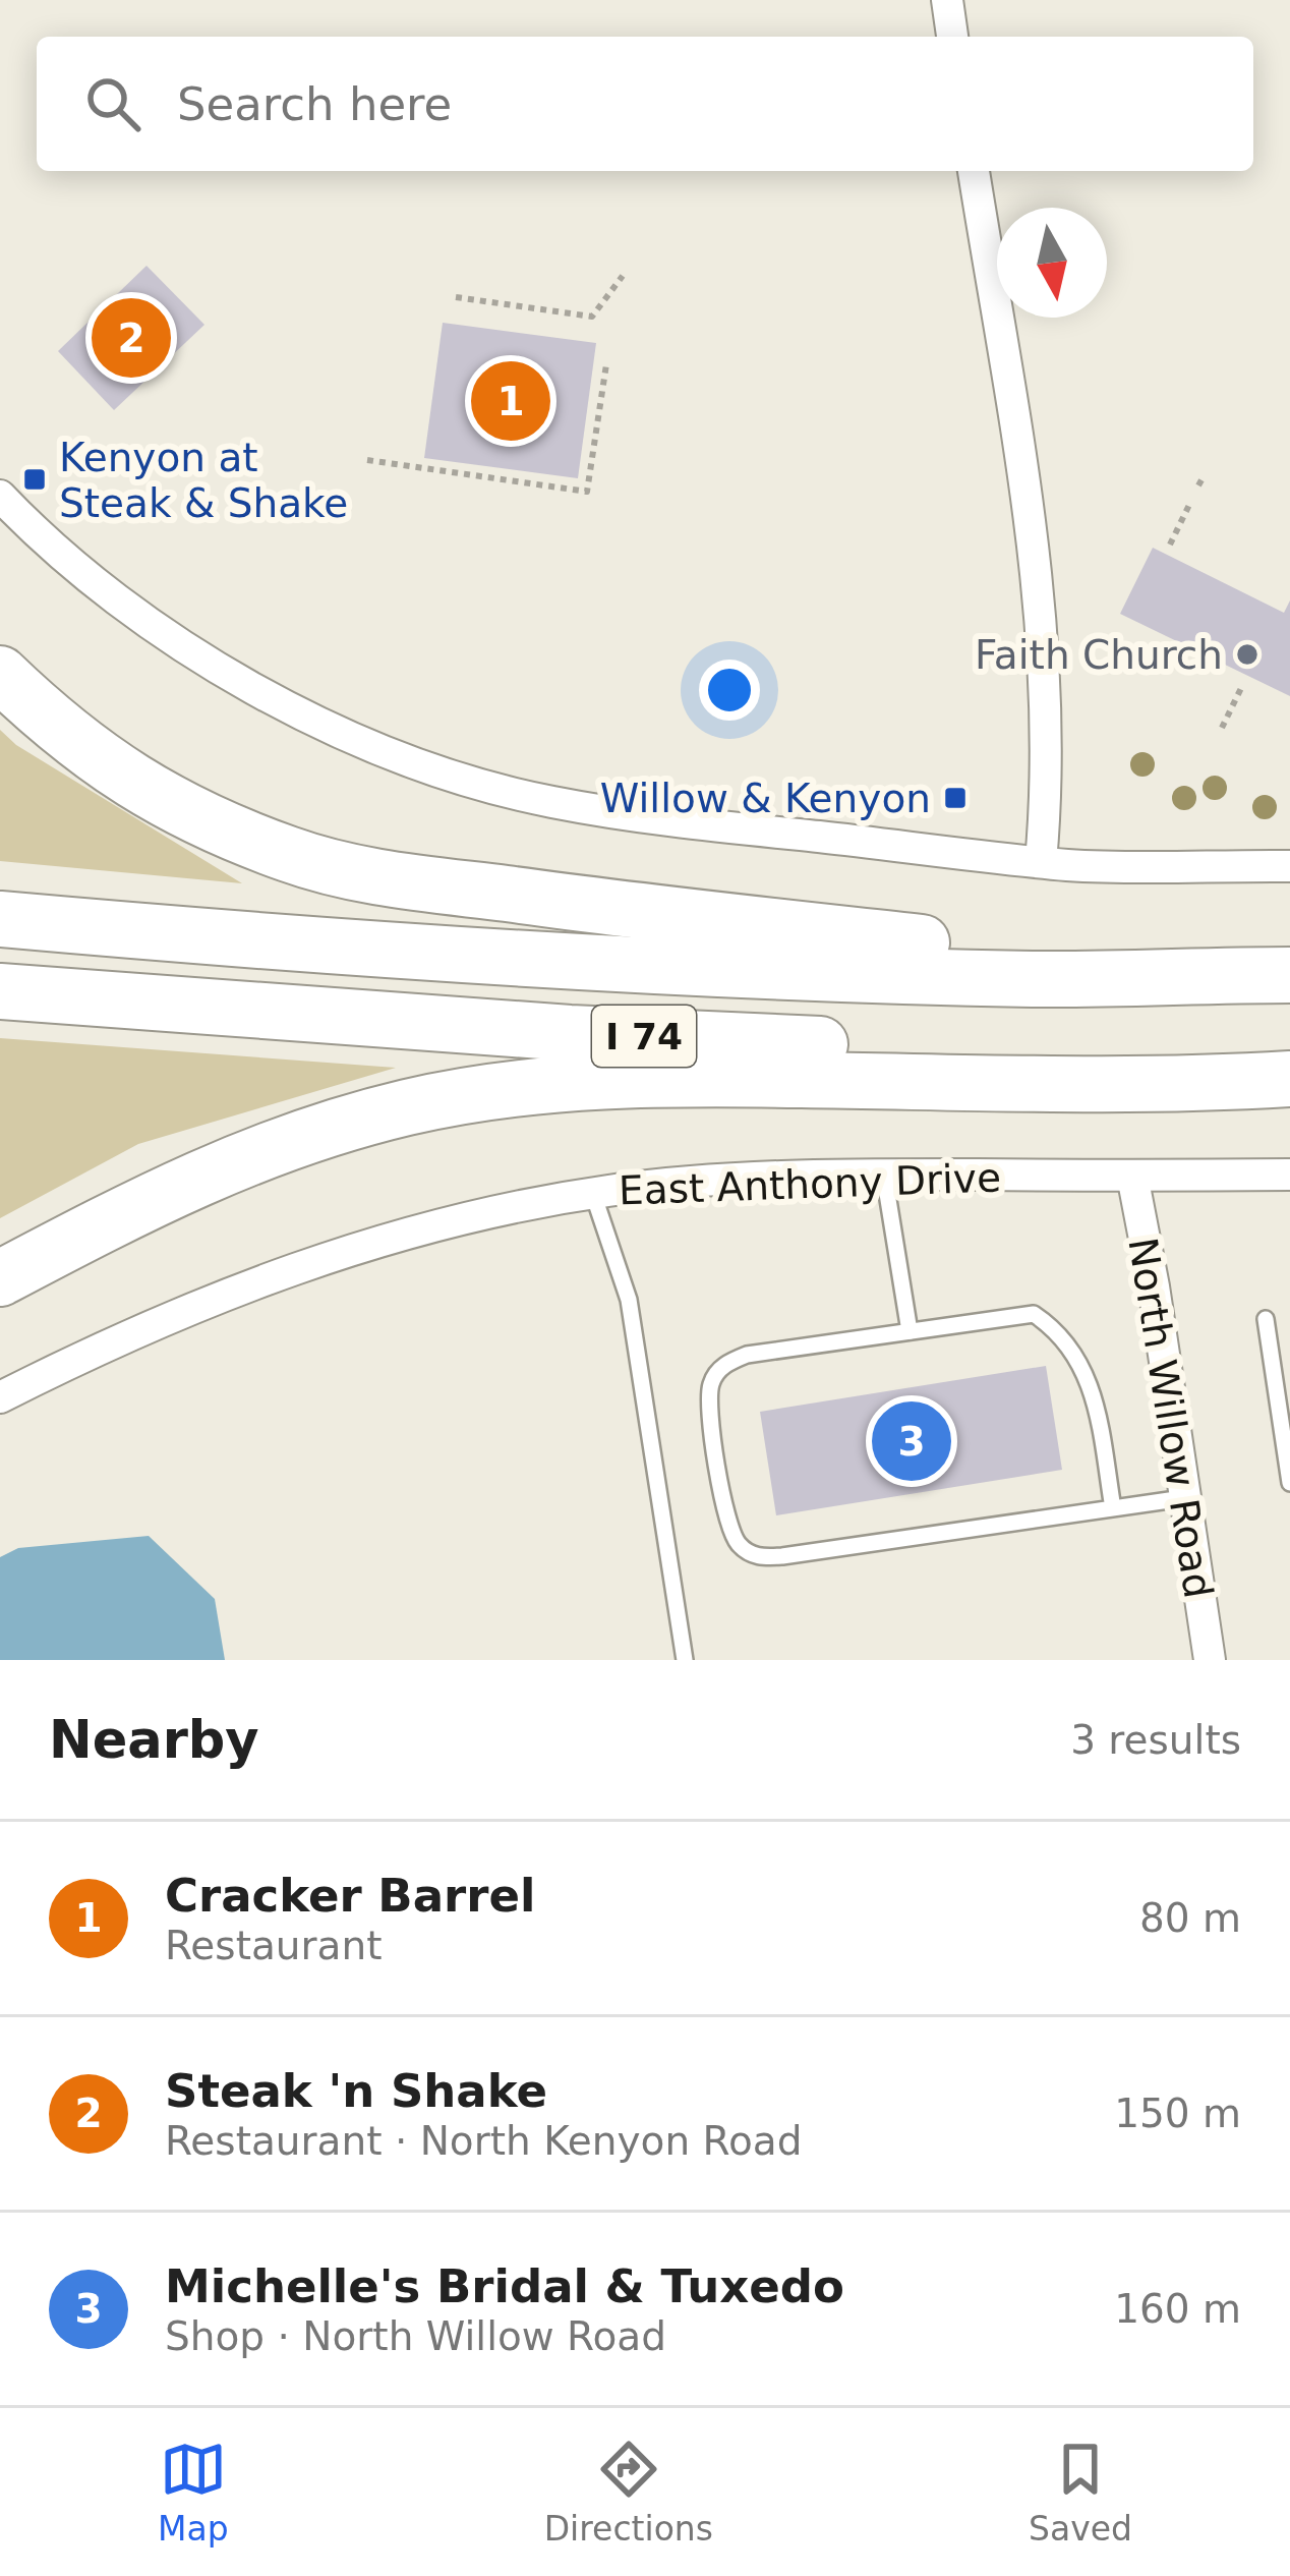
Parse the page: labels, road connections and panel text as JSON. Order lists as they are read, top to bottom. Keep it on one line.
{"streets":{"highway":["I 74"],"street":["East Anthony Drive","North Willow Road"]},"crossings":[["East Anthony Drive","North Willow Road"]],"places":{"transit":["Kenyon at Steak & Shake","Willow & Kenyon"],"other":["Faith Church"]},"north":"bottom","page":{"search":"Search here","pins":["2","1","3"],"heading":["Nearby","3 results"],"list":[{"mark":"1","name":"Cracker Barrel","note":"Restaurant","value":"80 m"},{"mark":"2","name":"Steak 'n Shake","note":"Restaurant · North Kenyon Road","value":"150 m"},{"mark":"3","name":"Michelle's Bridal & Tuxedo","note":"Shop · North Willow Road","value":"160 m"}],"nav":["Map","Directions","Saved"]}}
